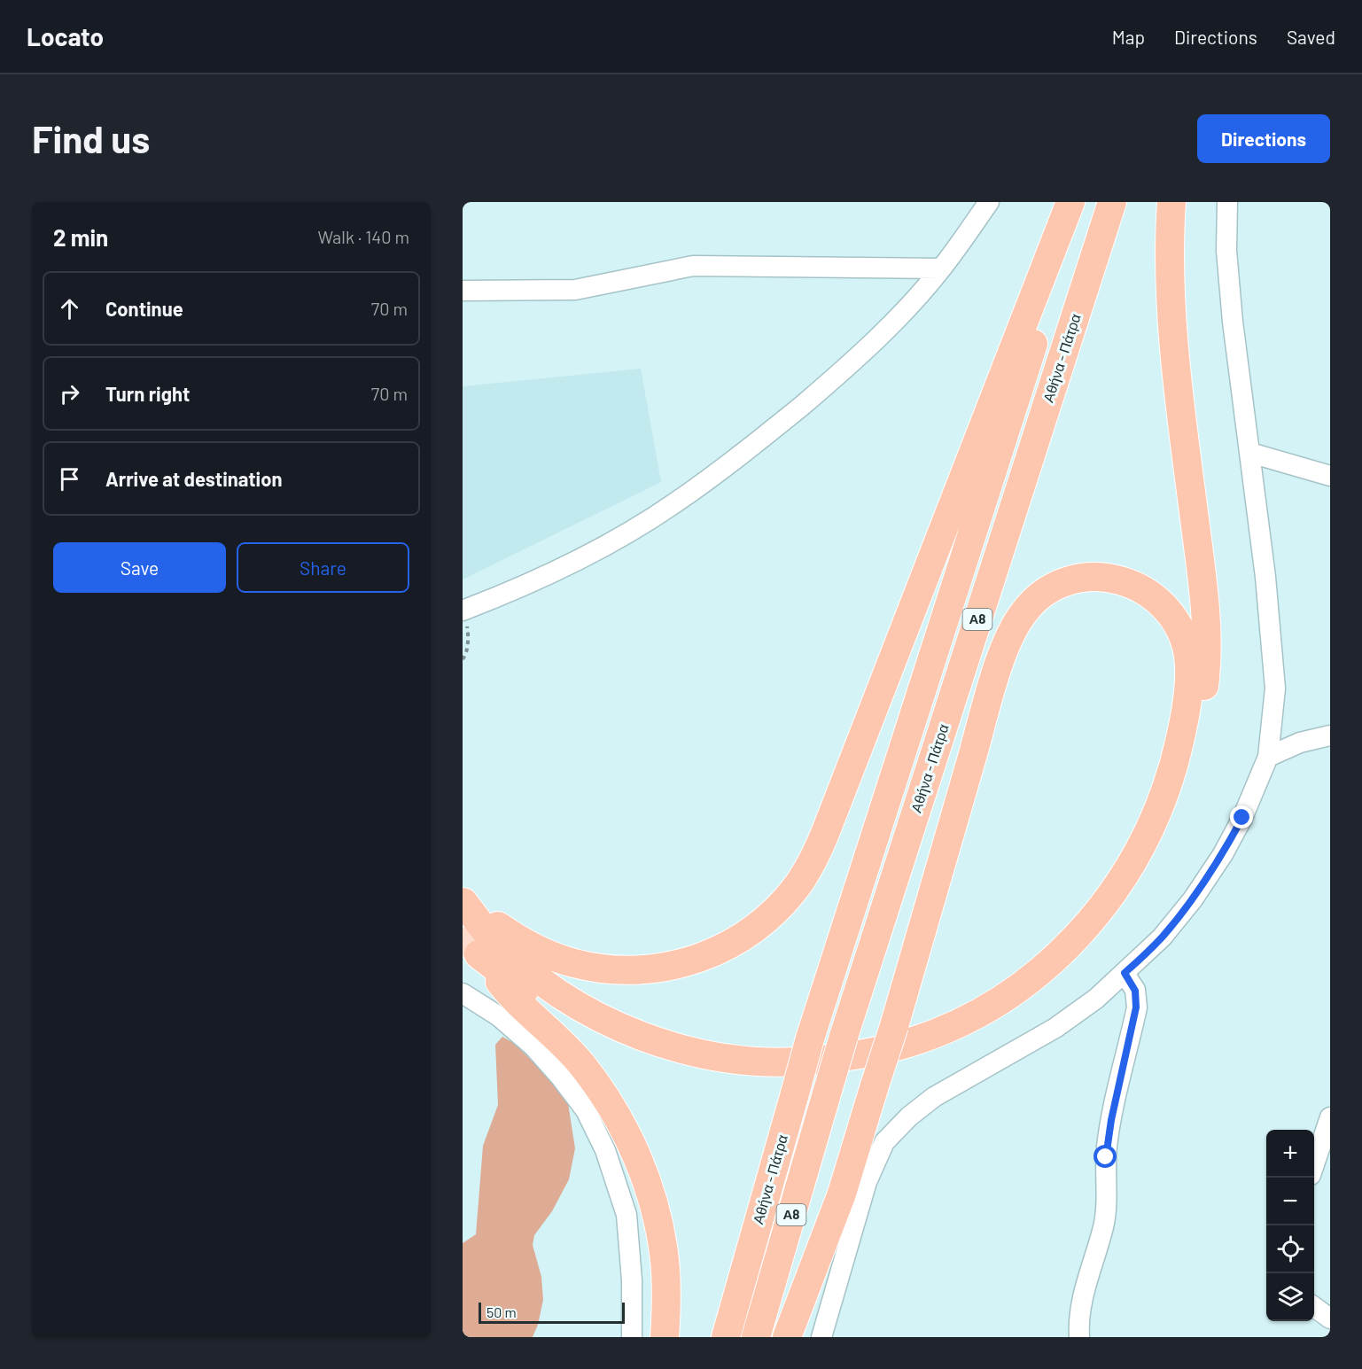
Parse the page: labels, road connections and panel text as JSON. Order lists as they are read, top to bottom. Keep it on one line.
{"streets":{"highway":["Αθήνα - Πάτρα","Α8"]},"scale_bar":"50 m","page":{"header":"Locato","nav":["Map","Directions","Saved"],"buttons":["Directions",["Save","Share"]],"title":"Find us","heading":["2 min","Walk · 140 m"],"list":[["Continue","70 m"],["Turn right","70 m"],"Arrive at destination"],"map_buttons":["+","−"],"scale":"50 m"}}
